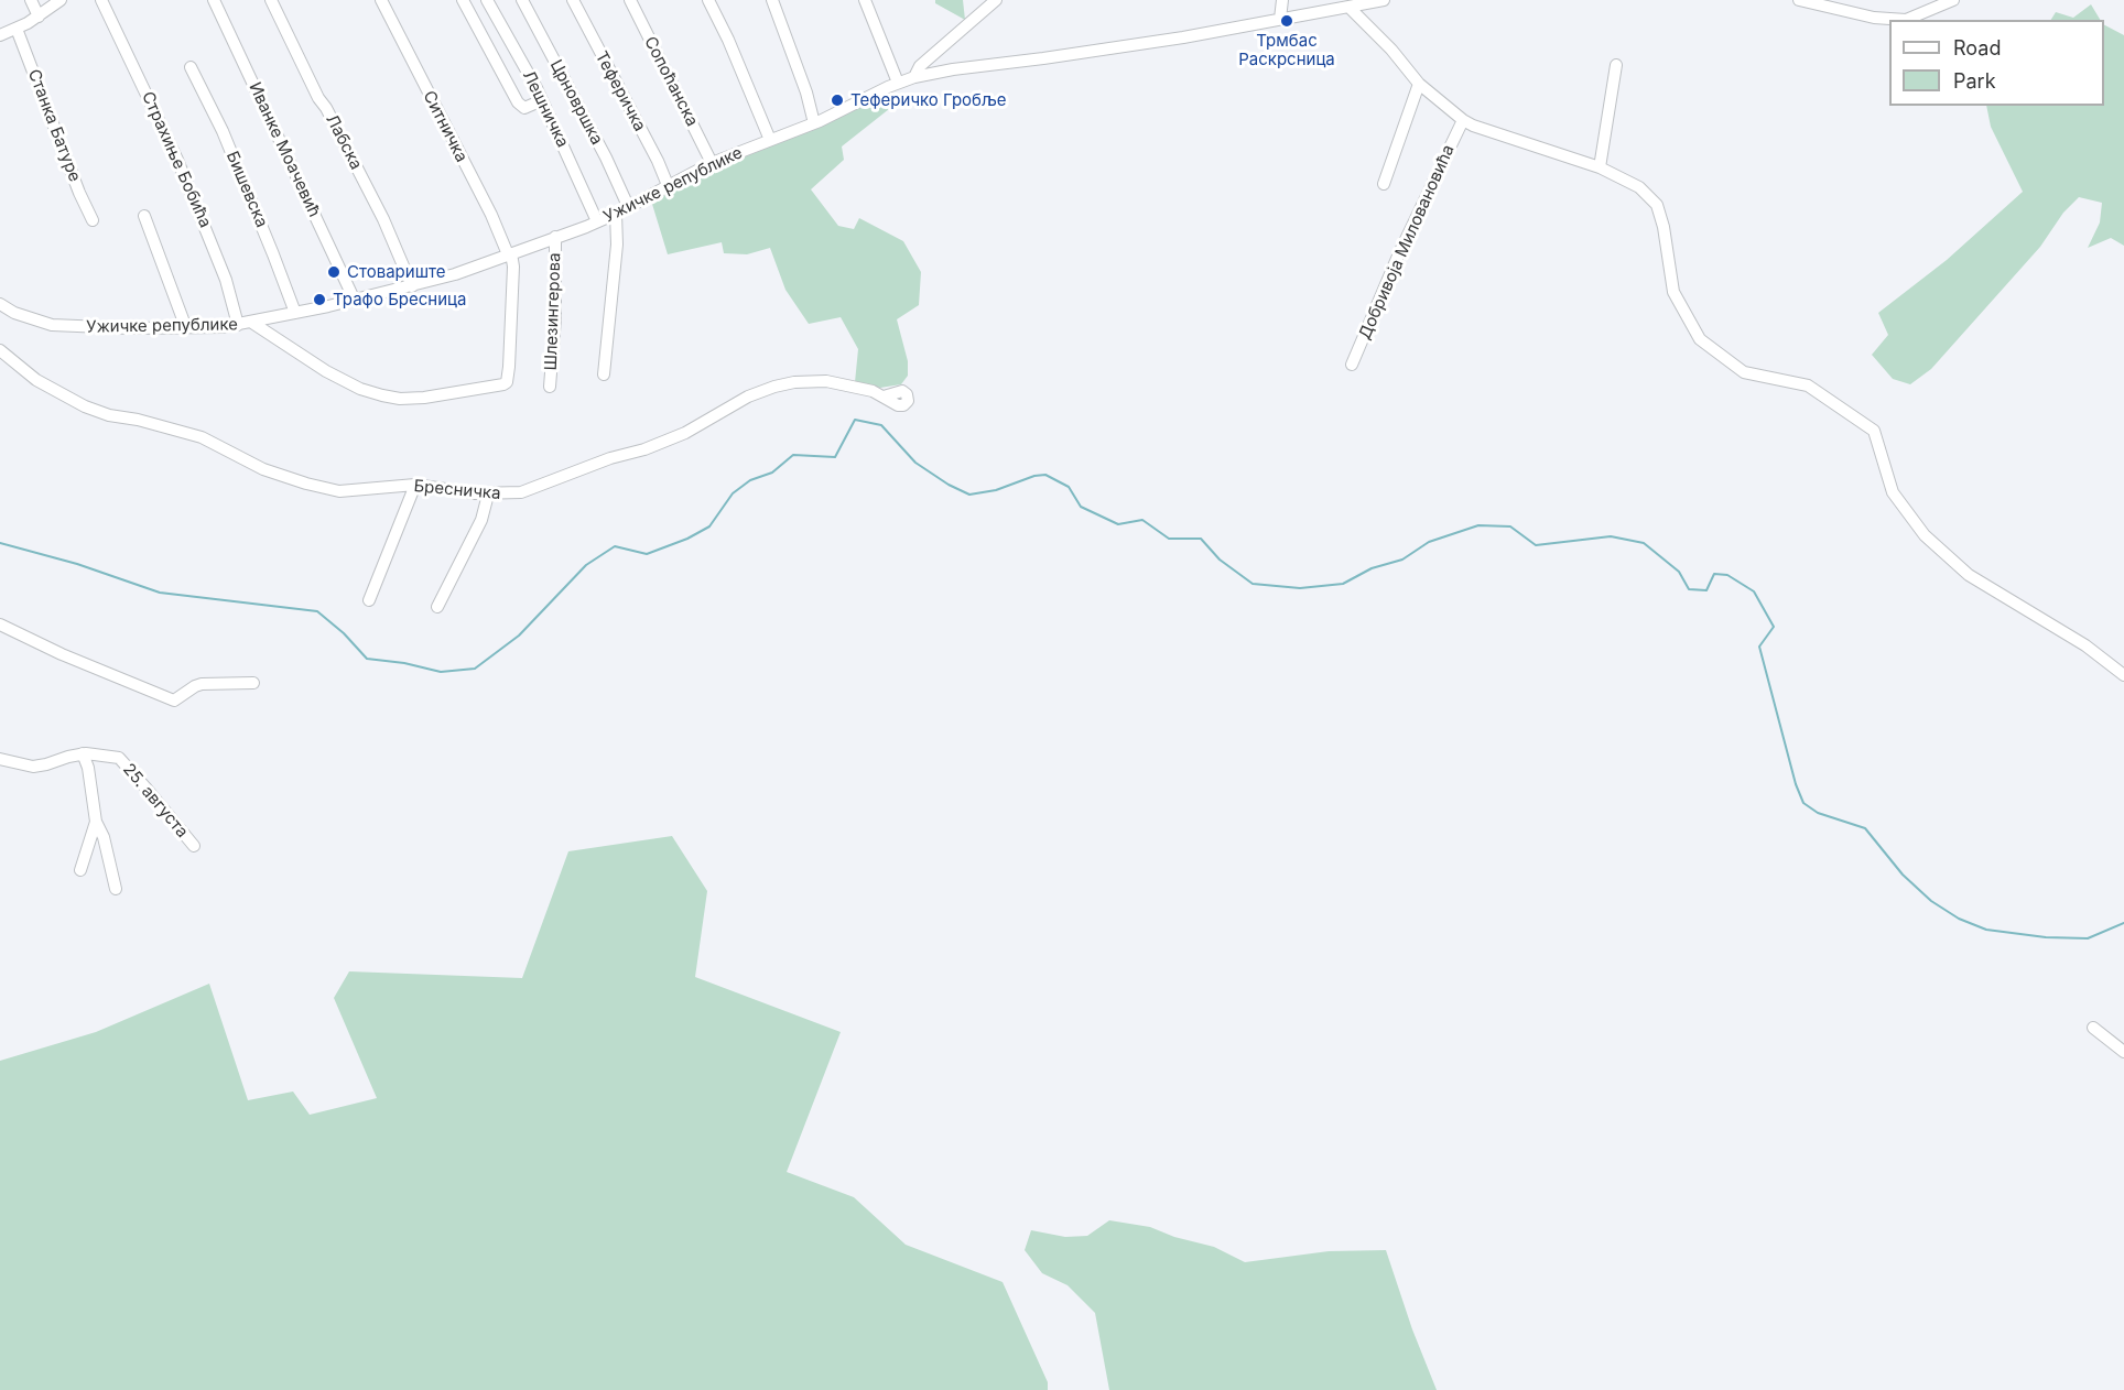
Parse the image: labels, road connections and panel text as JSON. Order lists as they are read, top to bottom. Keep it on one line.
{"streets":{"street":["Сопоћанска","Теферичка","Црновршка","Лешничка","Станка Батуре","Ситничка","Лабска","Иванке Моачевић","Страхиње Бобића","Ужичке републике","Бишевска","Добривоја Миловановића","Шлезингерова","Бресничка","25. августа"]},"crossings":[["Сопоћанска","Ужичке републике"],["Теферичка","Ужичке републике"],["Црновршка","Ужичке републике"],["Лешничка","Ужичке републике"],["Ситничка","Ужичке републике"],["Лабска","Ужичке републике"],["Иванке Моачевић","Ужичке републике"],["Страхиње Бобића","Ужичке републике"],["Ужичке републике","Бишевска"],["Ужичке републике","Шлезингерова"]],"places":["Трмбас Раскрсница","Теферичко Гробље","Стовариште","Трафо Бресница"],"legend":["Road","Park"]}
